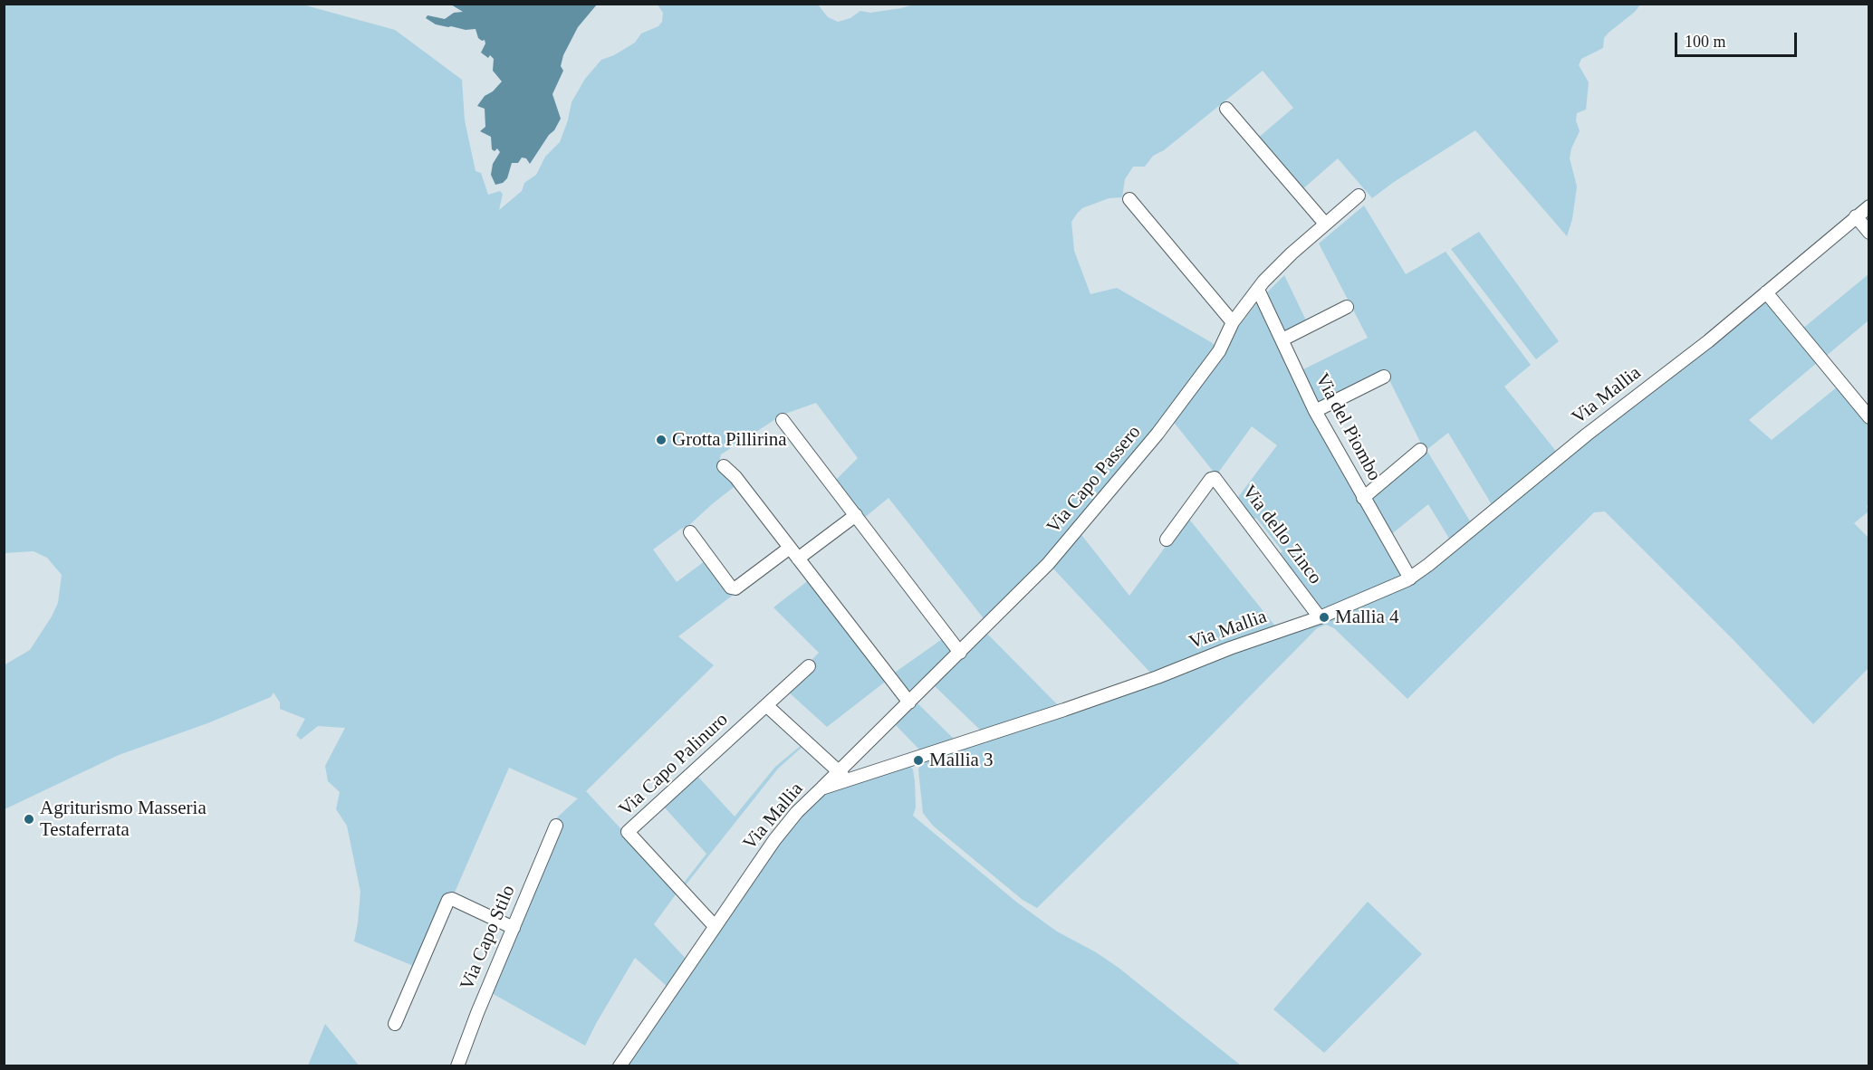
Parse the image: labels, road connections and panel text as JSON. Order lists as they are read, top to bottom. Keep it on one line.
{"streets":{"street":["Via Mallia","Via del Piombo","Via Capo Passero","Via dello Zinco","Via Capo Palinuro","Via Capo Stilo"]},"crossings":[["Via Mallia","Via del Piombo"],["Via Mallia","Via Capo Passero"],["Via Mallia","Via dello Zinco"],["Via Mallia","Via Capo Palinuro"],["Via del Piombo","Via Capo Passero"]],"places":["Grotta Pillirina","Mallia 4","Mallia 3","Agriturismo Masseria Testaferrata"],"scale_bar":"100 m"}
